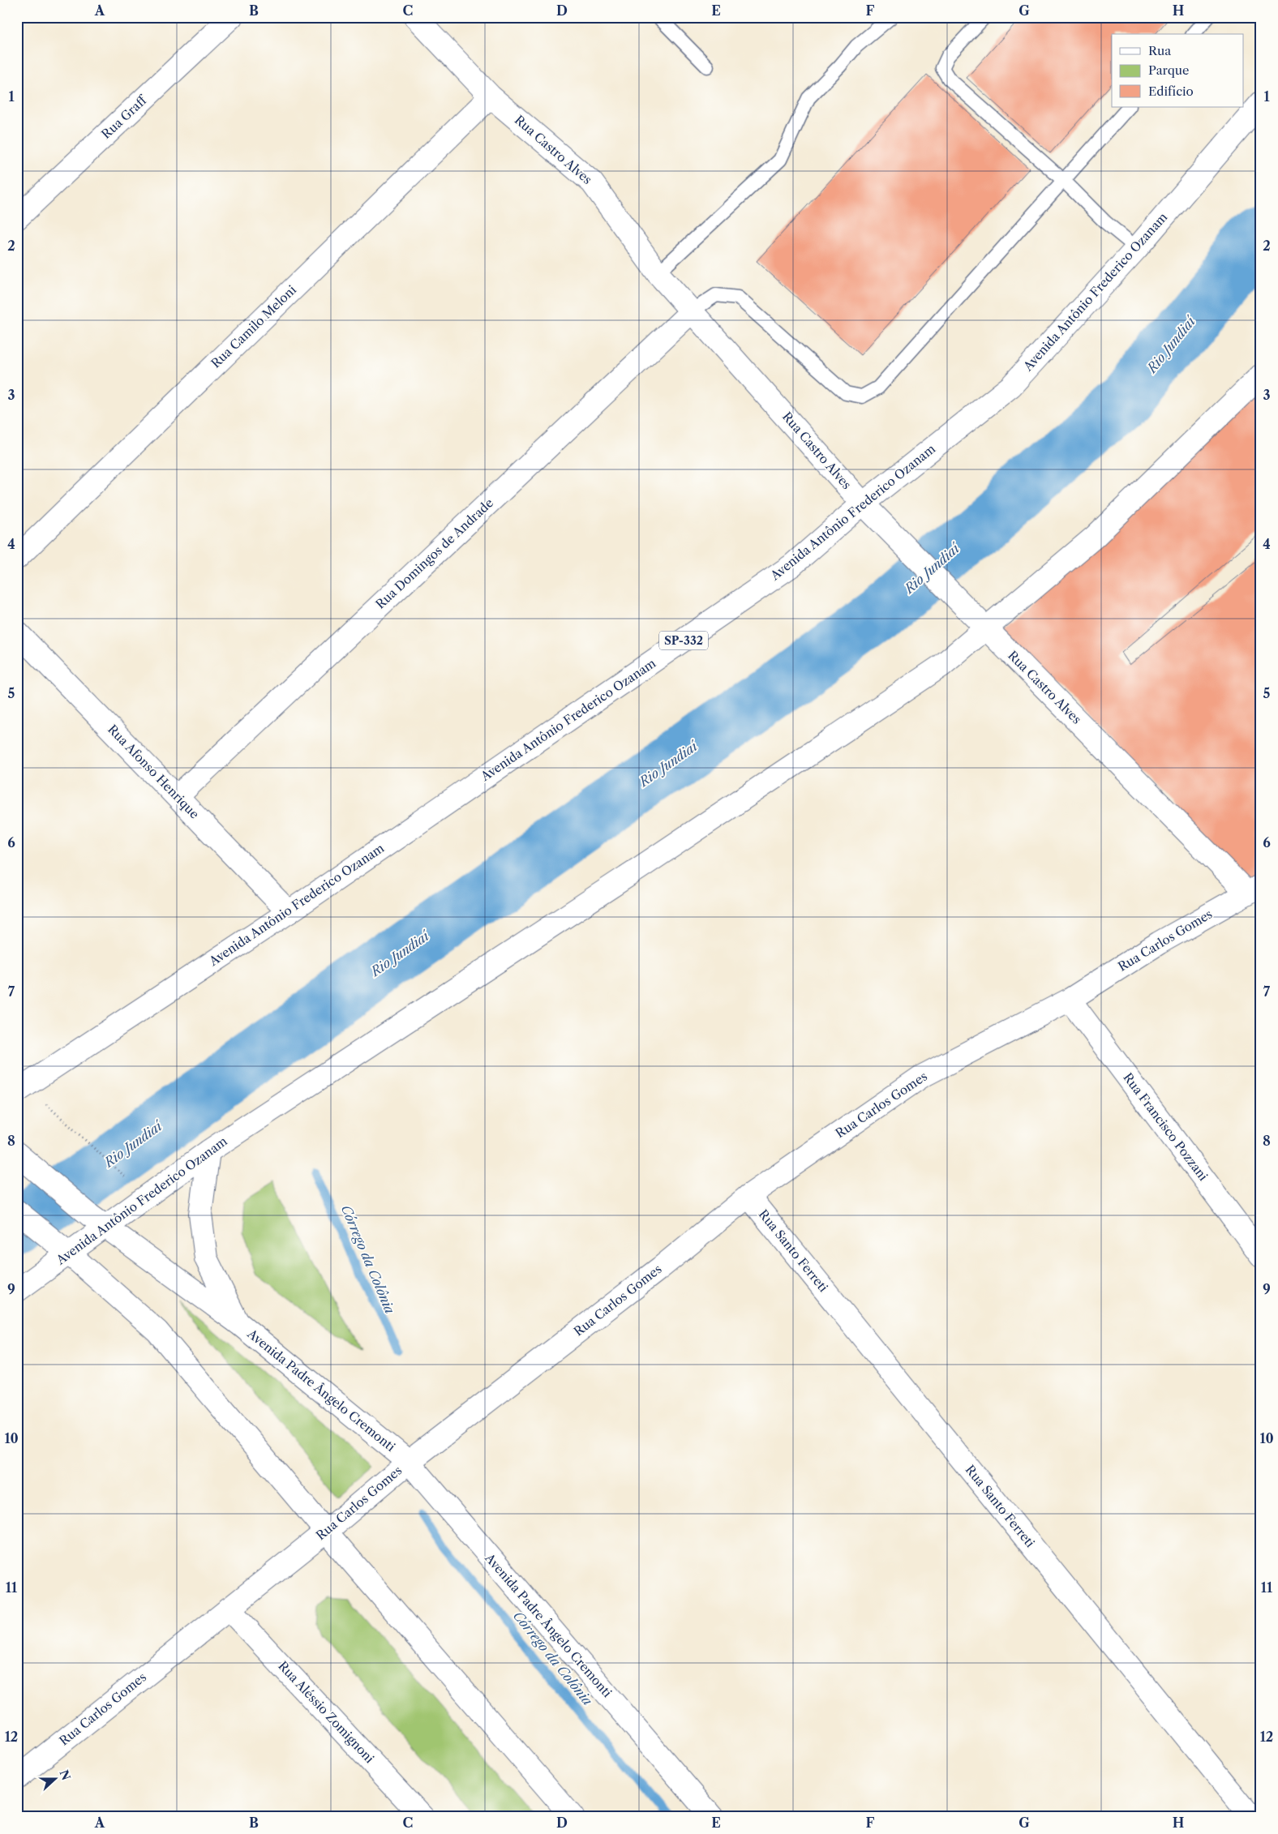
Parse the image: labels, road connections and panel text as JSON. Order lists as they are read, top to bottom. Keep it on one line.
{"streets":{"main road":["Rua Graff","Rua Castro Alves","Avenida Antônio Frederico Ozanam","Rua Camilo Meloni","Rua Domingos de Andrade","SP-332","Rua Afonso Henrique","Rua Carlos Gomes","Rua Francisco Pozzani","Rua Santo Ferreti","Avenida Padre Ângelo Cremonti","Rua Aléssio Zomignoni"]},"crossings":[["Rua Castro Alves","Avenida Antônio Frederico Ozanam"],["Rua Castro Alves","Rua Camilo Meloni"],["Rua Castro Alves","Rua Domingos de Andrade"],["Rua Castro Alves","Rua Carlos Gomes"],["Avenida Antônio Frederico Ozanam","Rua Afonso Henrique"],["Avenida Antônio Frederico Ozanam","Avenida Padre Ângelo Cremonti"],["Rua Domingos de Andrade","Rua Afonso Henrique"],["Rua Carlos Gomes","Rua Francisco Pozzani"],["Rua Carlos Gomes","Rua Santo Ferreti"],["Rua Carlos Gomes","Avenida Padre Ângelo Cremonti"],["Rua Carlos Gomes","Rua Aléssio Zomignoni"]],"water":["Rio Jundiaí","Córrego da Colônia"],"legend":["Rua","Parque","Edifício"],"north":"right","grid":{"columns":["A","B","C","D","E","F","G","H"],"rows":["1","2","3","4","5","6","7","8","9","10","11","12"]}}
